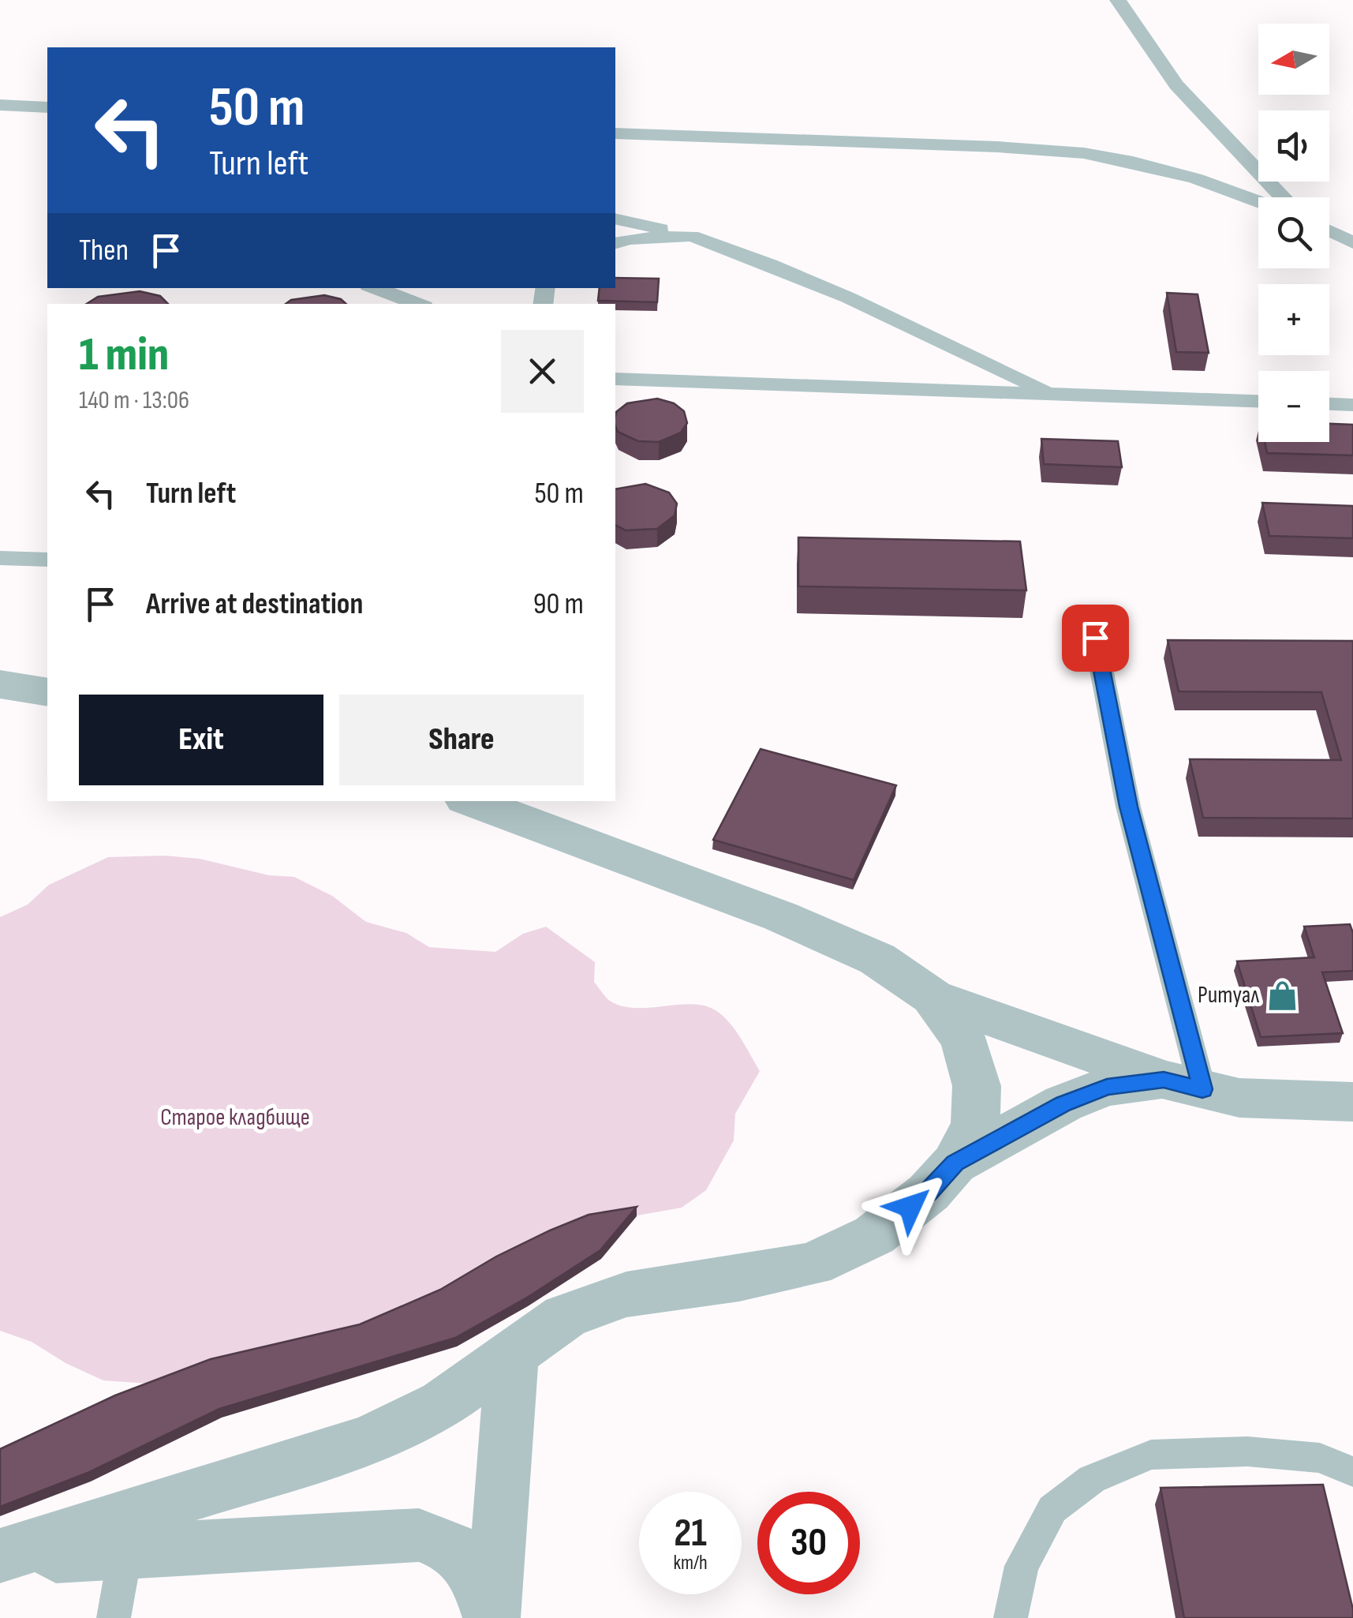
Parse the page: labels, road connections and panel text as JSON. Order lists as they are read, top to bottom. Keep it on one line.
{"parks":["Старое кладбище"],"places":{"shop":["Ритуал"]},"north":"left","page":{"map_buttons":["+","−"],"turn":["50 m","Turn left"],"then":"Then","heading":["1 min","140 m · 13:06"],"list":[{"name":"Turn left","value":"50 m"},{"name":"Arrive at destination","value":"90 m"}],"buttons":["Exit","Share"],"speed":"21 km/h","limit":"30"}}
